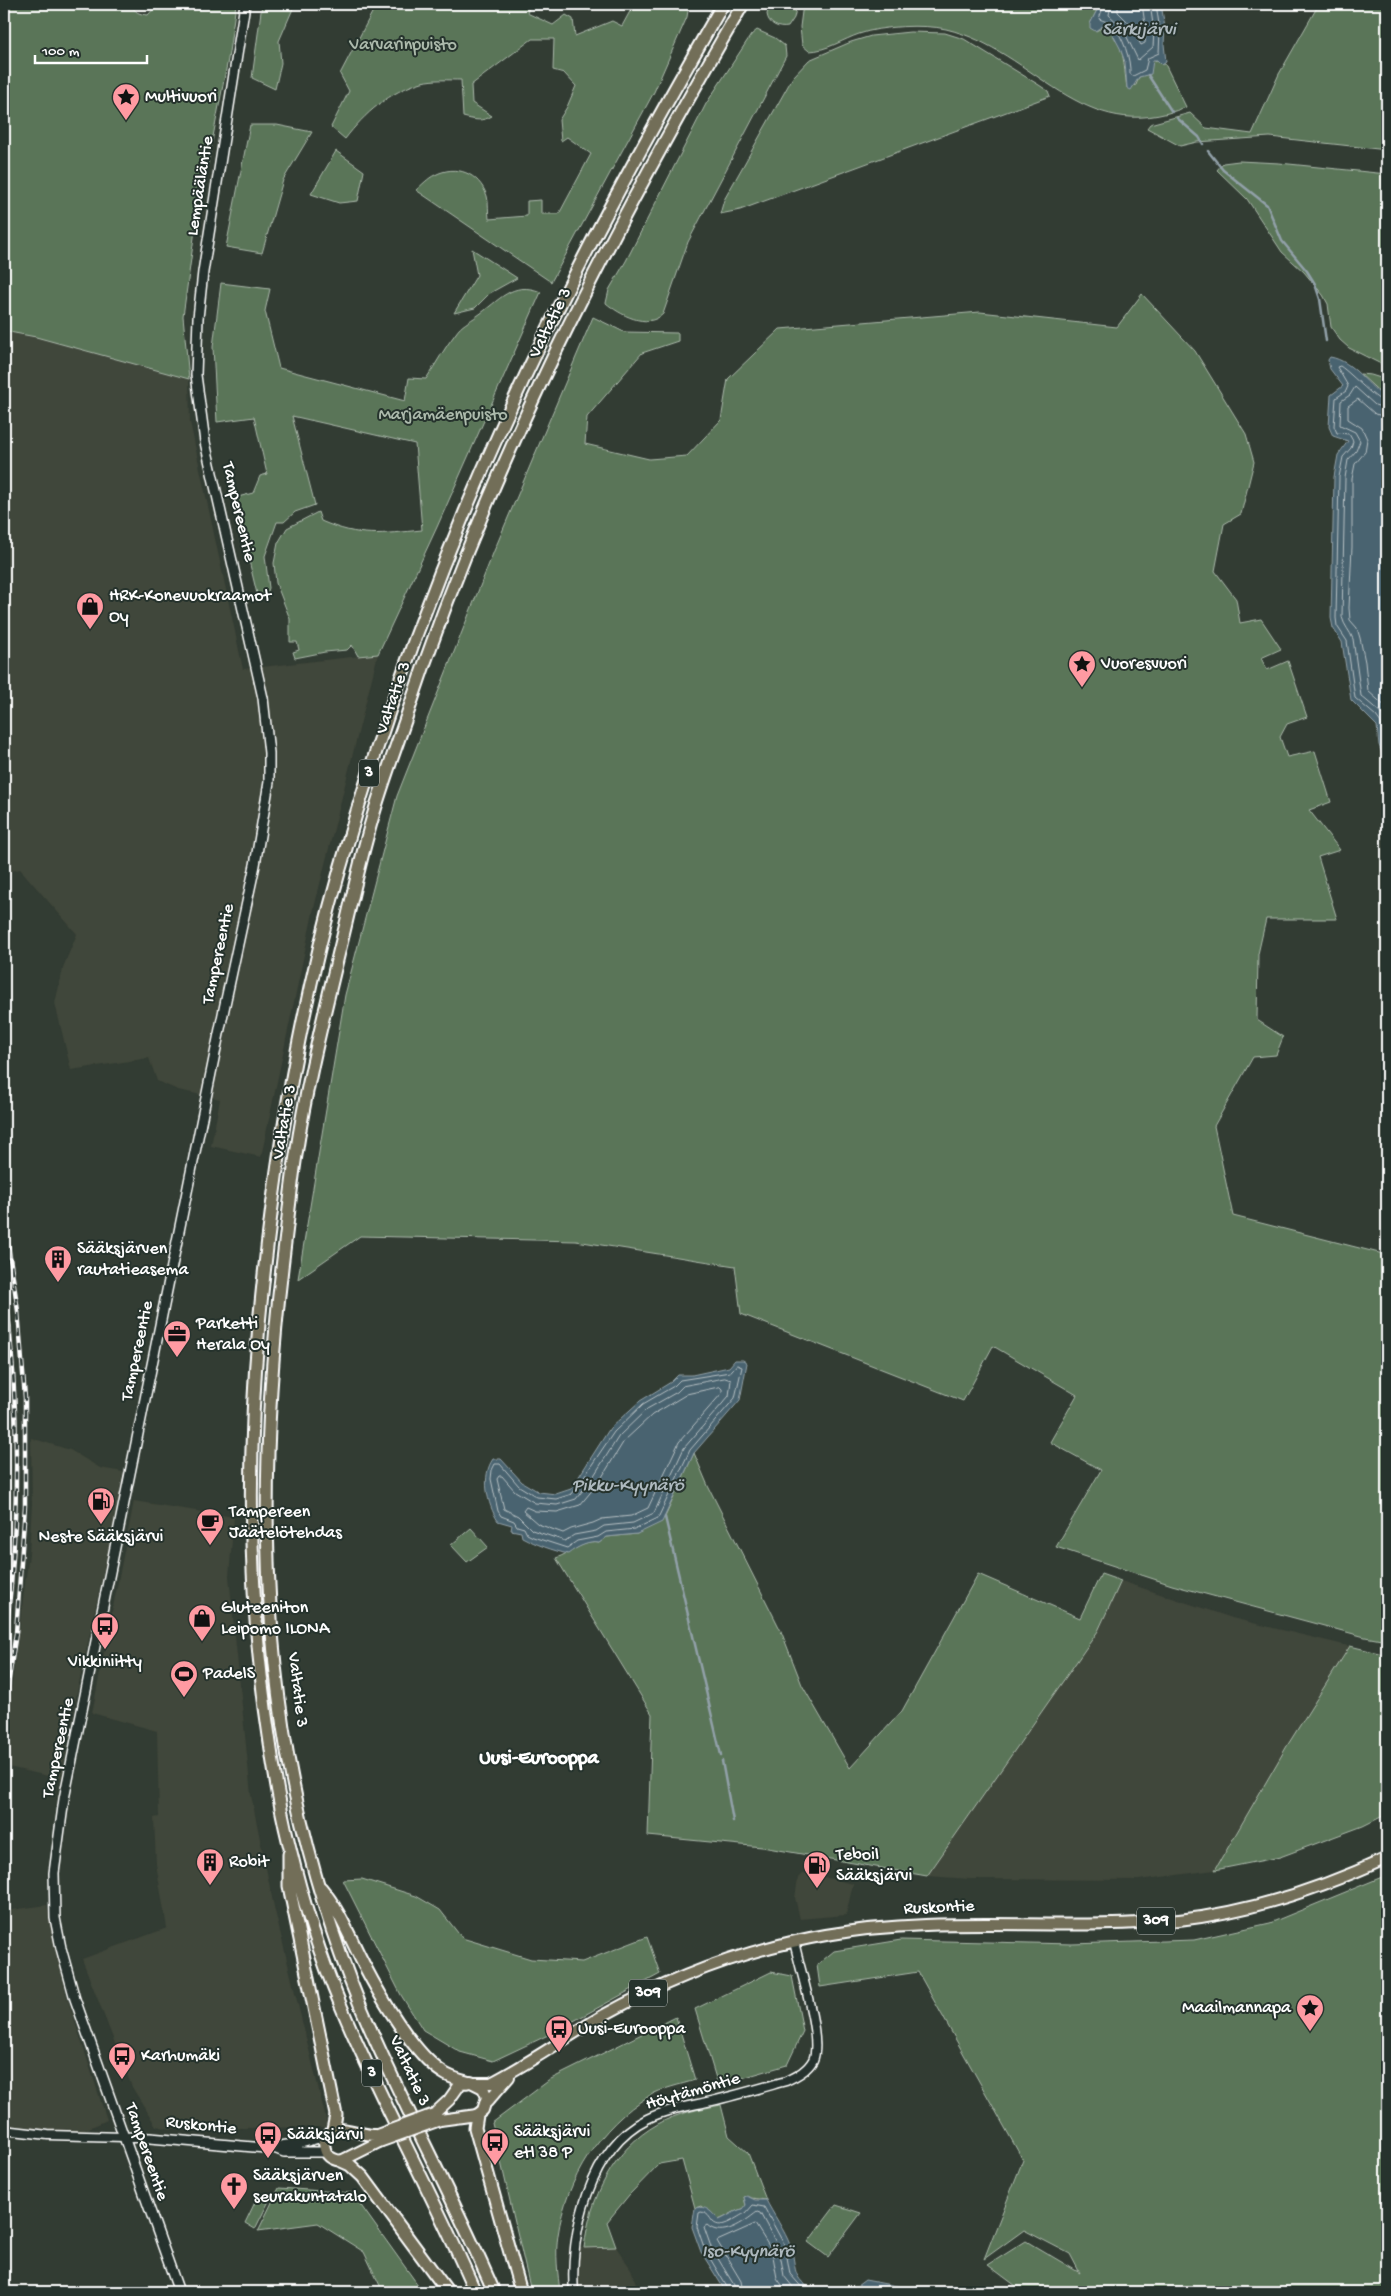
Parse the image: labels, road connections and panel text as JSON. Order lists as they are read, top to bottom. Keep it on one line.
{"streets":{"highway":["Valtatie 3","3"],"main road":["Lempääläntie","Tampereentie","Ruskontie","309"],"street":["Höytämöntie"]},"crossings":[["Lempääläntie","Tampereentie"],["Tampereentie","Ruskontie"],["Ruskontie","309"],["Ruskontie","Höytämöntie"]],"districts":["Uusi-Eurooppa"],"water":["Särkijärvi","Pikku-Kyynärö","Iso-Kyynärö"],"parks":["Varvarinpuisto","Marjamäenpuisto"],"places":{"place":["Multivuori","Vuoresvuori","Maailmannapa"],"shop":["HRK-Konevuokraamot Oy","Gluteeniton Leipomo ILONA"],"building":["Sääksjärven rautatieasema","Robit"],"office":["Parketti Herala Oy"],"fuel station":["Neste Sääksjärvi","Teboil Sääksjärvi"],"cafe":["Tampereen Jäätelötehdas"],"bus stop":["Vikkiniitty","Uusi-Eurooppa","Karhumäki","Sääksjärvi","Sääksjärvi etl 38 P"],"sports":["PadelS"],"church":["Sääksjärven seurakuntatalo"]},"scale_bar":"100 m"}
